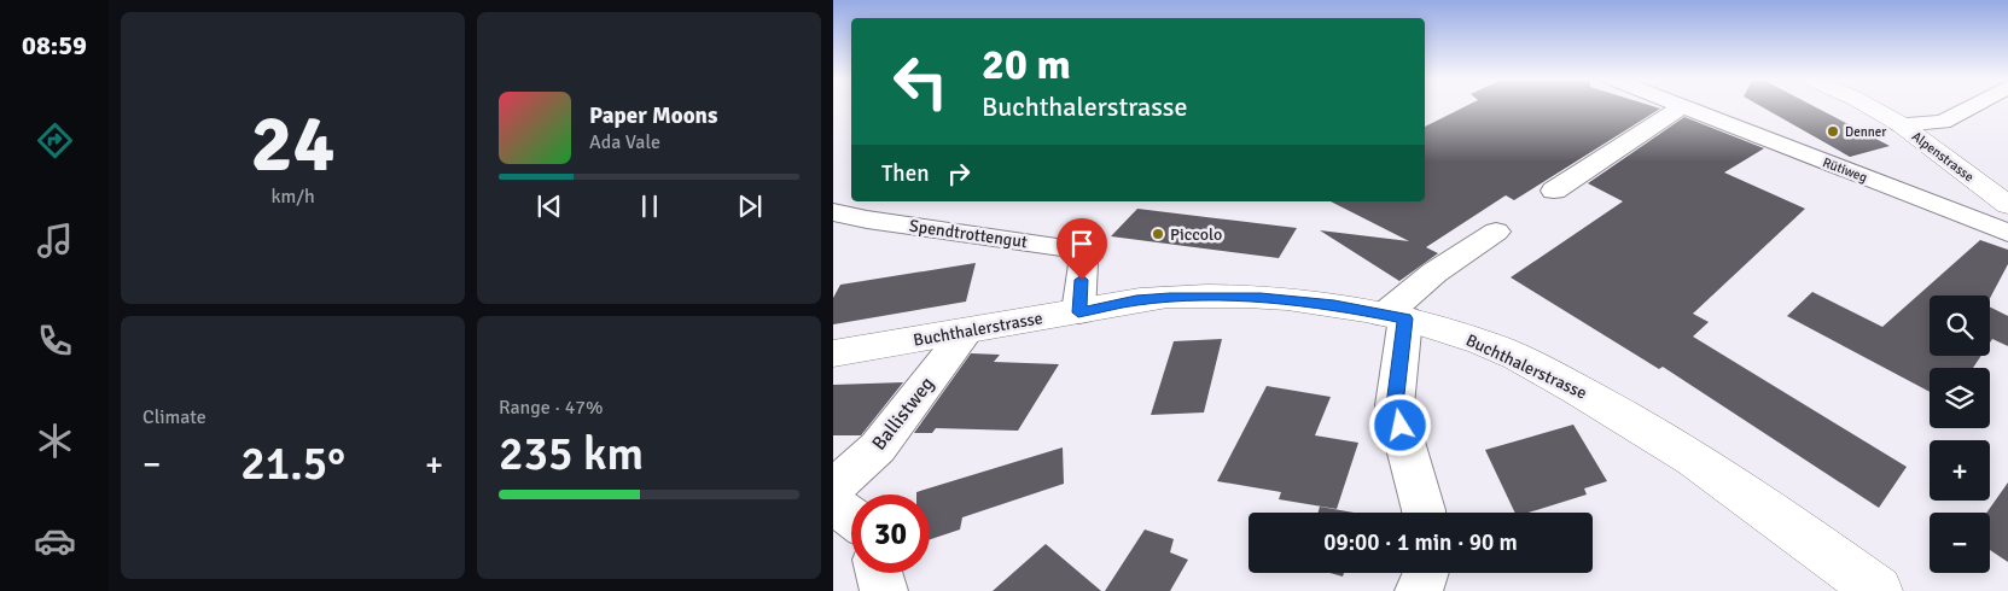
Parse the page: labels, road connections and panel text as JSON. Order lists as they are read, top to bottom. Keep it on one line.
{"streets":{"street":["Alpenstrasse","Rütiweg","Spendtrottengut","Buchthalerstrasse","Ballistweg"]},"crossings":[["Spendtrottengut","Buchthalerstrasse"],["Buchthalerstrasse","Ballistweg"]],"places":["Denner","Piccolo"],"page":{"tabs":"08:59","tile":[["24","km/h"],"Climate",["Range · 47%","235 km"]],"turn":["20 m","Buchthalerstrasse"],"song":["Paper Moons","Ada Vale"],"then":"Then","map_buttons":["+","−"],"heat":["−","21.5°","+"],"limit":"30","trip":"09:00 · 1 min · 90 m"}}
